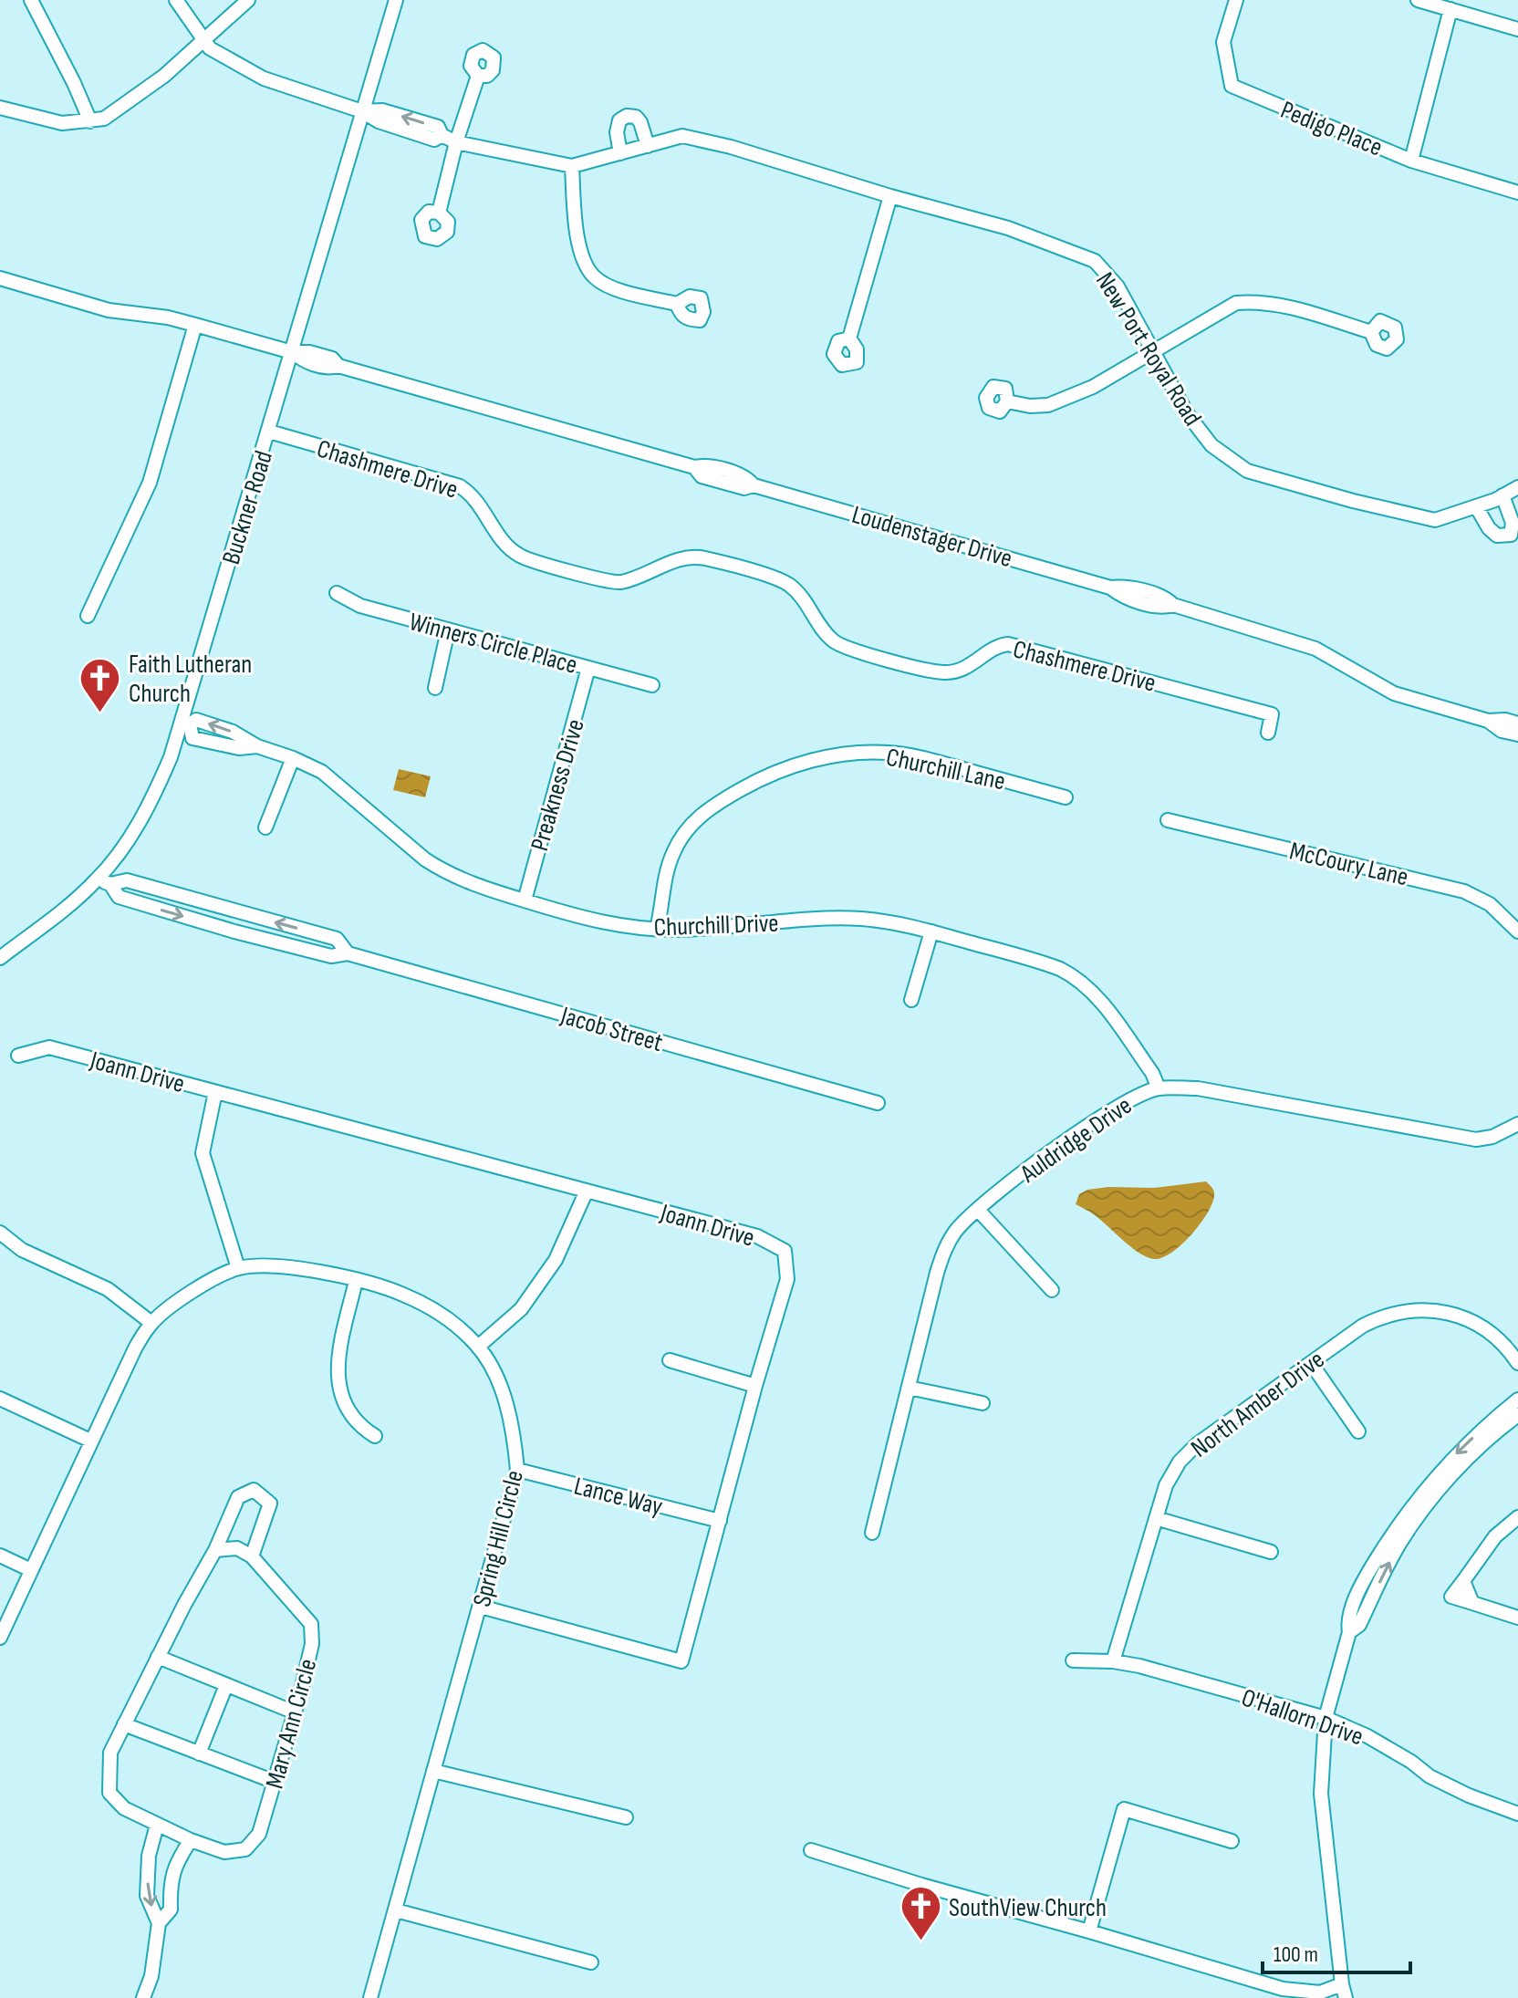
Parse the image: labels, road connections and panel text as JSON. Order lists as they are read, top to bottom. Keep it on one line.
{"streets":{"street":["Pedigo Place","New Port Royal Road","Chashmere Drive","Buckner Road","Loudenstager Drive","Winners Circle Place","Churchill Lane","Preakness Drive","McCoury Lane","Churchill Drive","Jacob Street","Joann Drive","Auldridge Drive","North Amber Drive","Lance Way","Spring Hill Circle","O'Hallorn Drive","Mary Ann Circle"]},"crossings":[["New Port Royal Road","Buckner Road"],["Chashmere Drive","Buckner Road"],["Buckner Road","Loudenstager Drive"],["Buckner Road","Churchill Drive"],["Buckner Road","Jacob Street"],["Winners Circle Place","Preakness Drive"],["Churchill Lane","Churchill Drive"],["Preakness Drive","Churchill Drive"],["Churchill Drive","Auldridge Drive"],["Joann Drive","Lance Way"],["Joann Drive","Spring Hill Circle"],["North Amber Drive","O'Hallorn Drive"],["Lance Way","Spring Hill Circle"]],"places":{"church":["Faith Lutheran Church","SouthView Church"]},"scale_bar":"100 m"}
